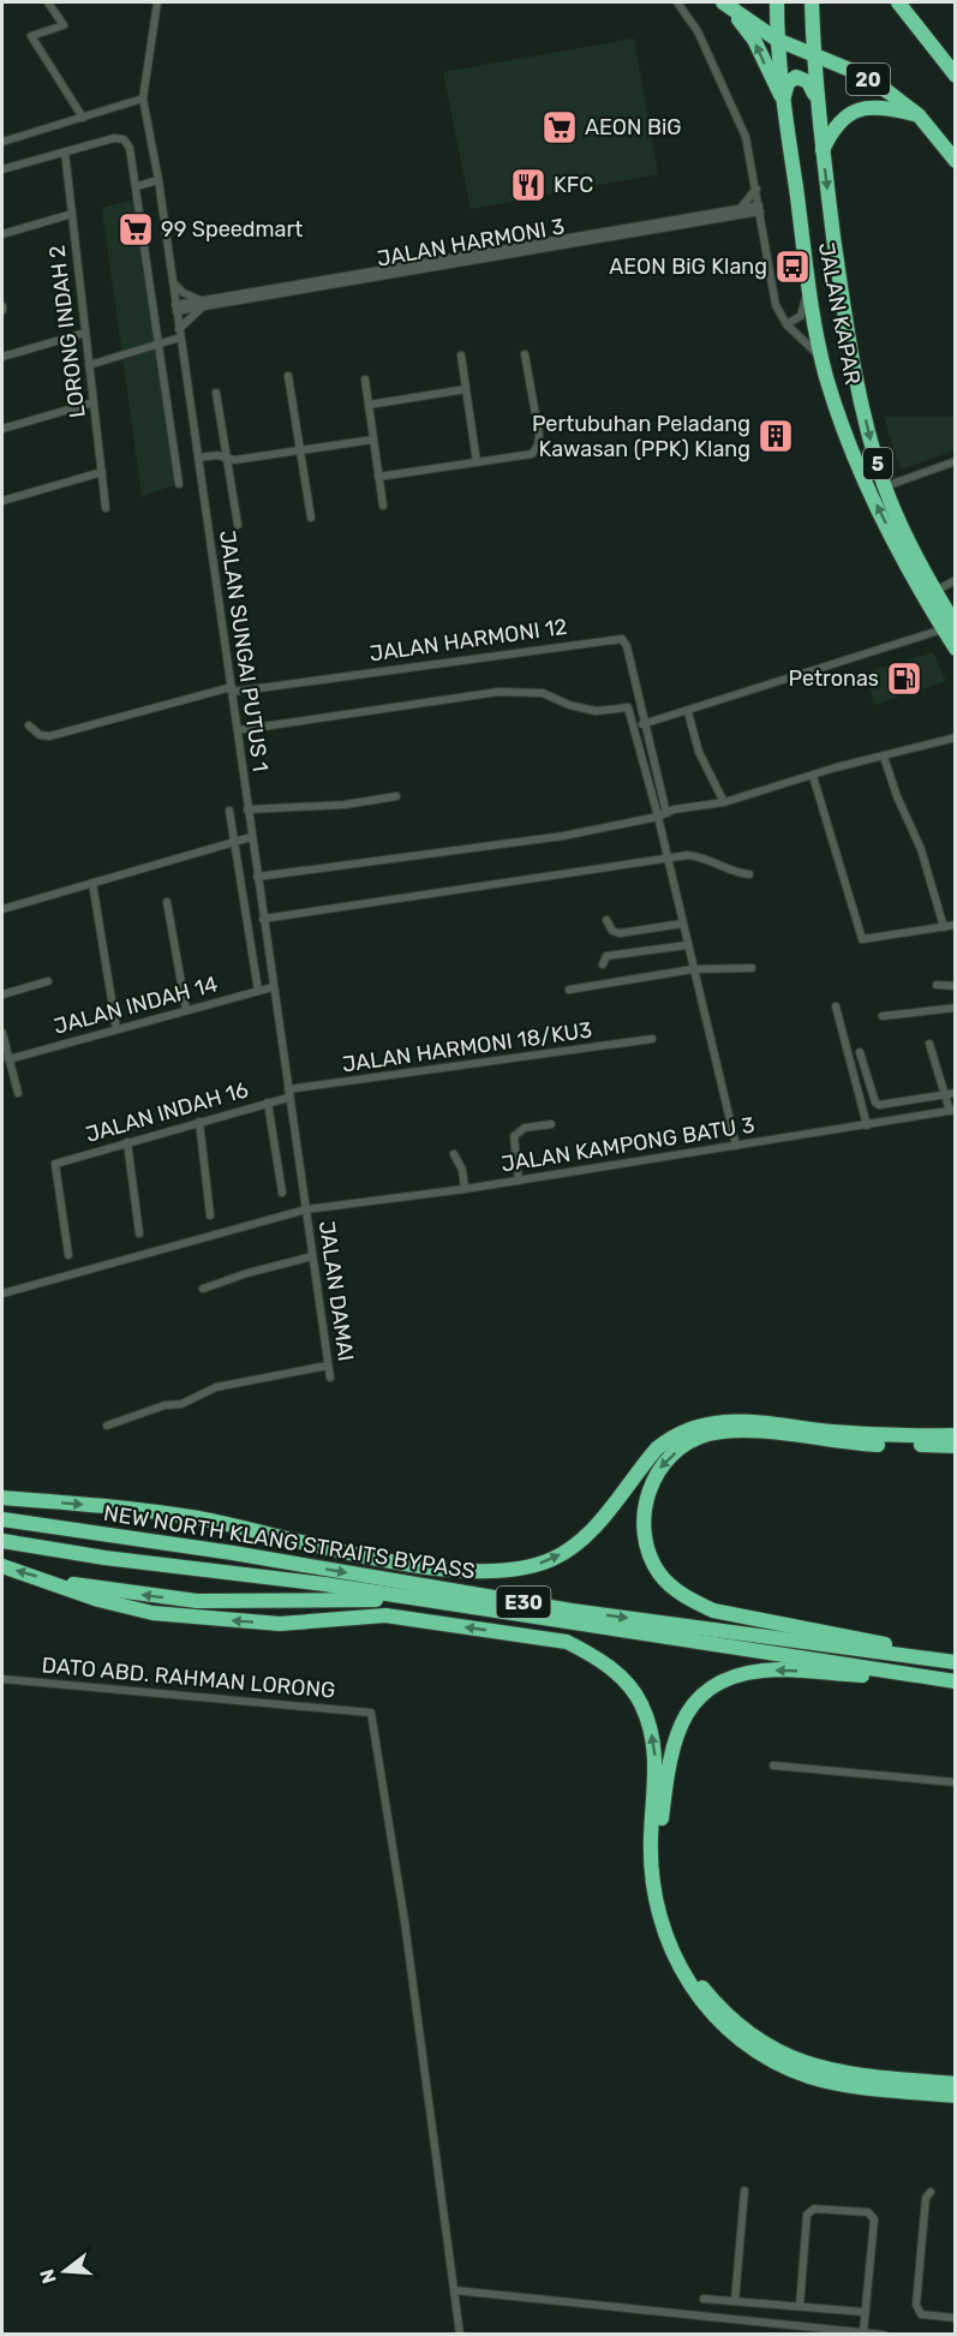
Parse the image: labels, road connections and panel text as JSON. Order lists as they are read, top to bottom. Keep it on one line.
{"streets":{"highway":["20","JALAN KAPAR","5","NEW NORTH KLANG STRAITS BYPASS","E30"],"street":["JALAN HARMONI 3","LORONG INDAH 2","JALAN HARMONI 12","JALAN SUNGAI PUTUS 1","JALAN INDAH 14","JALAN HARMONI 18/KU3","JALAN INDAH 16","JALAN KAMPONG BATU 3","JALAN DAMAI","DATO ABD. RAHMAN LORONG"]},"crossings":[["20","JALAN KAPAR"],["JALAN HARMONI 3","JALAN SUNGAI PUTUS 1"],["JALAN HARMONI 12","JALAN SUNGAI PUTUS 1"],["JALAN SUNGAI PUTUS 1","JALAN INDAH 14"],["JALAN SUNGAI PUTUS 1","JALAN HARMONI 18/KU3"],["JALAN SUNGAI PUTUS 1","JALAN INDAH 16"],["JALAN SUNGAI PUTUS 1","JALAN KAMPONG BATU 3"],["JALAN SUNGAI PUTUS 1","JALAN DAMAI"],["JALAN HARMONI 18/KU3","JALAN INDAH 16"],["JALAN KAMPONG BATU 3","JALAN DAMAI"]],"places":{"supermarket":["AEON BiG","99 Speedmart"],"restaurant":["KFC"],"bus stop":["AEON BiG Klang"],"building":["Pertubuhan Peladang Kawasan (PPK) Klang"],"fuel station":["Petronas"]},"north":"left"}
